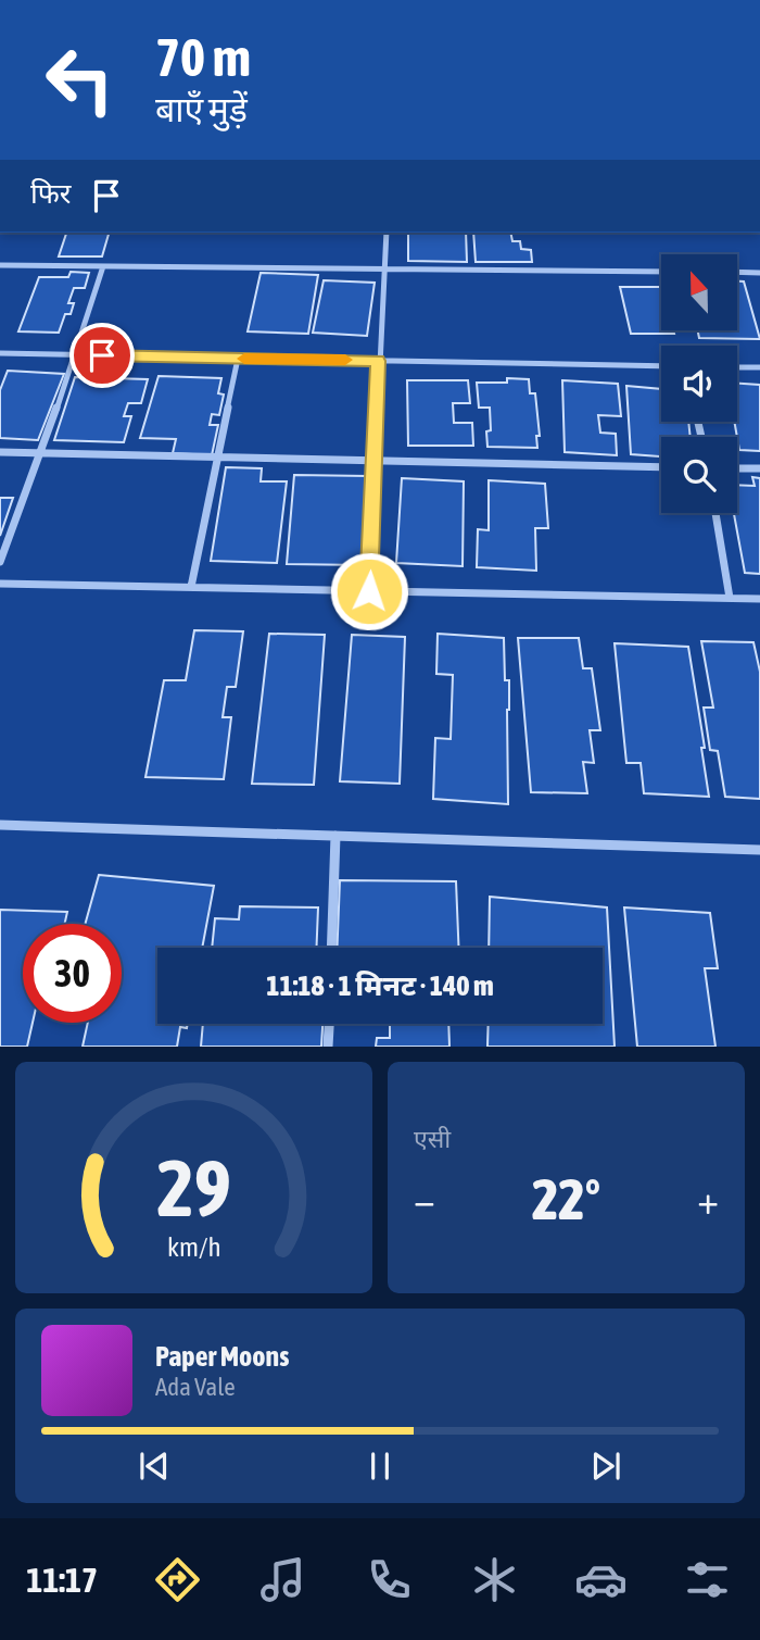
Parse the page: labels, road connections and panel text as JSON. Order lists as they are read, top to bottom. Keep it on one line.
{"north":"top","page":{"turn":["70 m","बाएँ मुड़ें"],"then":"फिर","limit":"30","trip":"11:18 · 1 मिनट · 140 m","tile":"एसी","heat":["−","22°","+"],"song":["Paper Moons","Ada Vale"],"tabs":"11:17","gauge":["29","km/h"]}}
